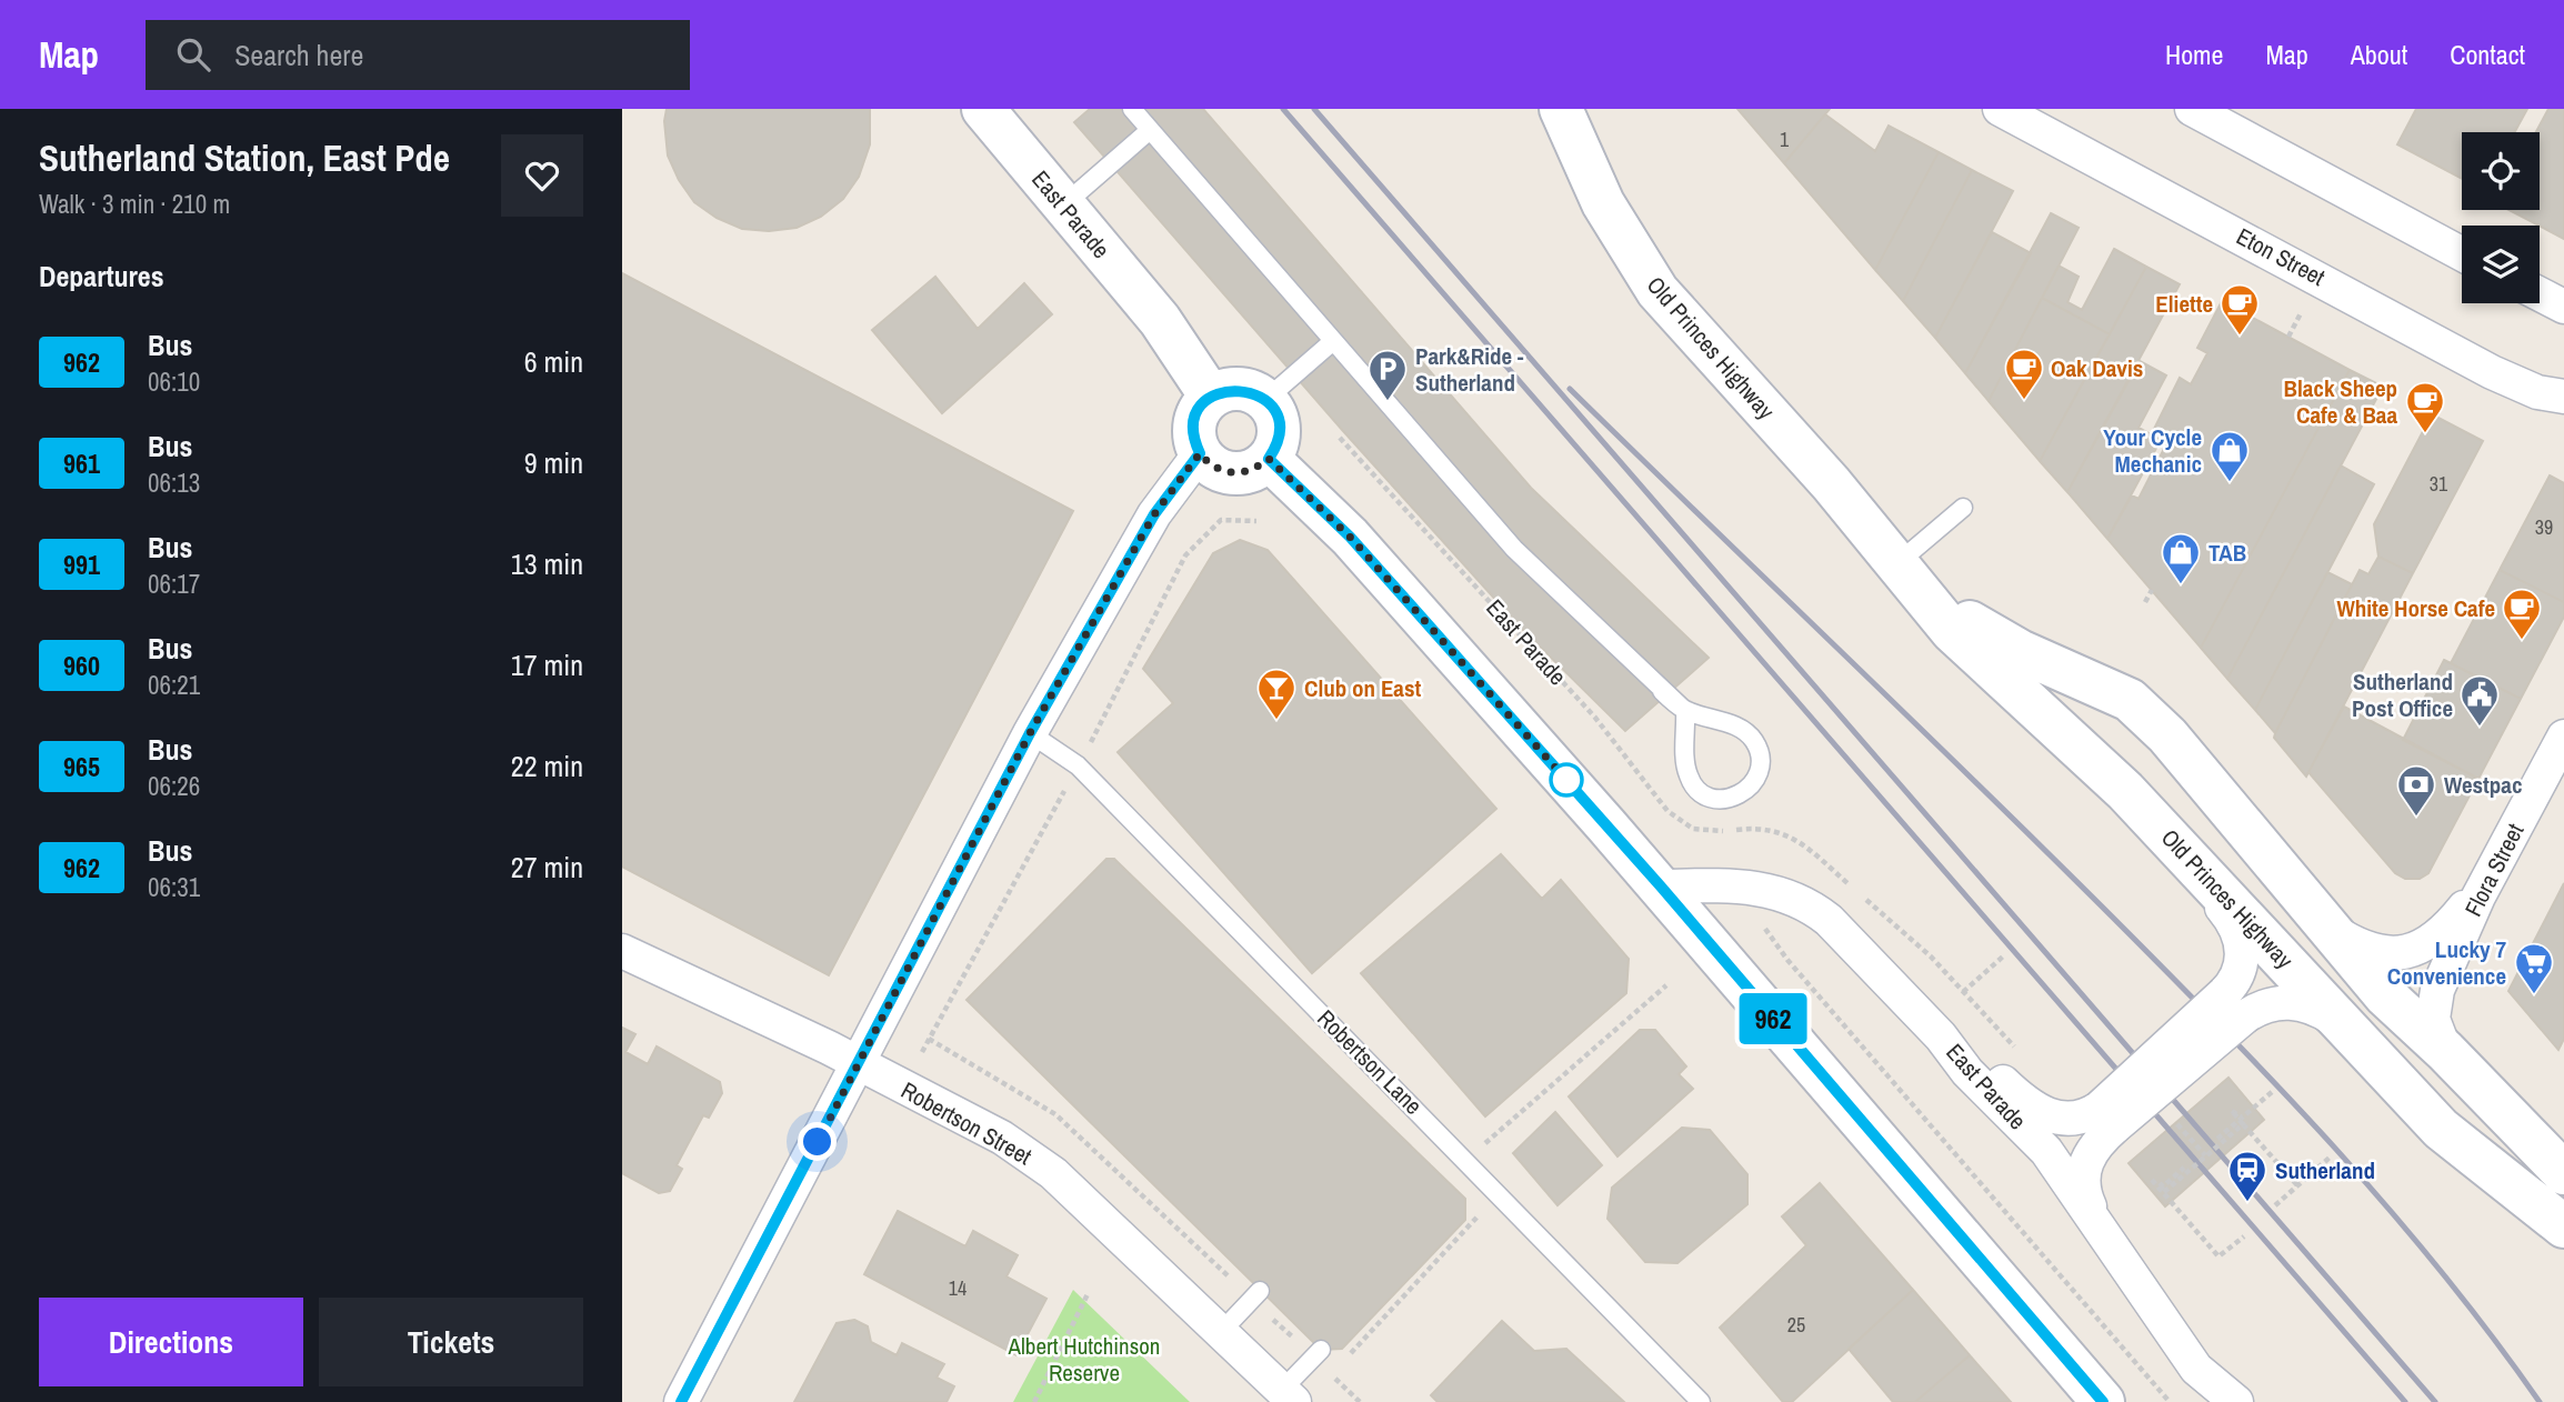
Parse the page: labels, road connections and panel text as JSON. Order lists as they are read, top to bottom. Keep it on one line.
{"streets":{"street":["East Parade","Eton Street","Old Princes Highway","Flora Street","Robertson Street"],"lane":["Robertson Lane"]},"crossings":[["Old Princes Highway","Flora Street"]],"parks":["Albert Hutchinson Reserve"],"places":{"cafe":["Eliette","Oak Davis","Black Sheep Cafe & Baa","White Horse Cafe"],"parking":["Park&Ride - Sutherland"],"shop":["Your Cycle Mechanic","TAB"],"bar":["Club on East"],"public building":["Sutherland Post Office"],"bank":["Westpac"],"supermarket":["Lucky 7 Convenience"],"station":["Sutherland"]},"lines":["bus line 962"],"house_numbers":["1","31","39","14","25"],"page":{"header":"Map","search":"Search here","nav":["Home","Map","About","Contact"],"heading":[["Sutherland Station, East Pde","Walk · 3 min · 210 m"],"Departures"],"on_map":"962","list":[{"mark":"962","name":"Bus","note":"06:10","value":"6 min"},{"mark":"961","name":"Bus","note":"06:13","value":"9 min"},{"mark":"991","name":"Bus","note":"06:17","value":"13 min"},{"mark":"960","name":"Bus","note":"06:21","value":"17 min"},{"mark":"965","name":"Bus","note":"06:26","value":"22 min"},{"mark":"962","name":"Bus","note":"06:31","value":"27 min"}],"buttons":["Directions","Tickets"]}}
